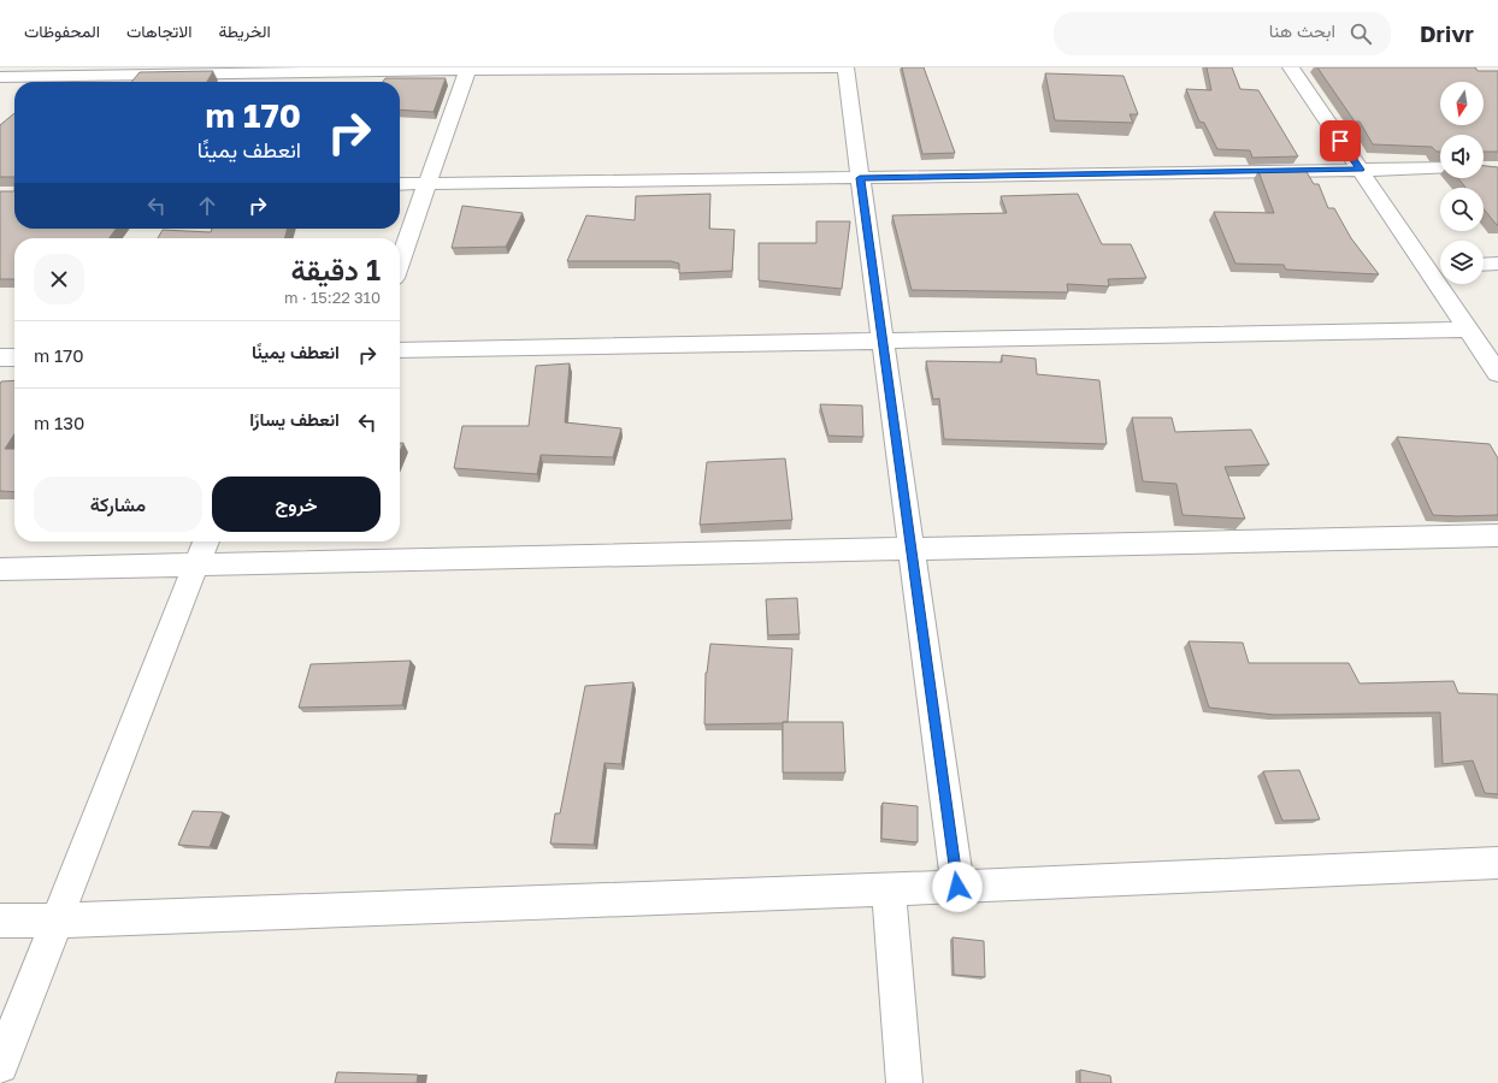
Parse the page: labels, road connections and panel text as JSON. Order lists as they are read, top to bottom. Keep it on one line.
{"north":"bottom","page":{"header":"Drivr","search":"ابحث هنا","nav":["الخريطة","الاتجاهات","المحفوظات"],"turn":["170 m","انعطف يمينًا"],"heading":["1 دقيقة","310 m · 15:22"],"list":[{"name":"انعطف يمينًا","value":"170 m"},{"name":"انعطف يسارًا","value":"130 m"}],"buttons":["خروج","مشاركة"]}}
